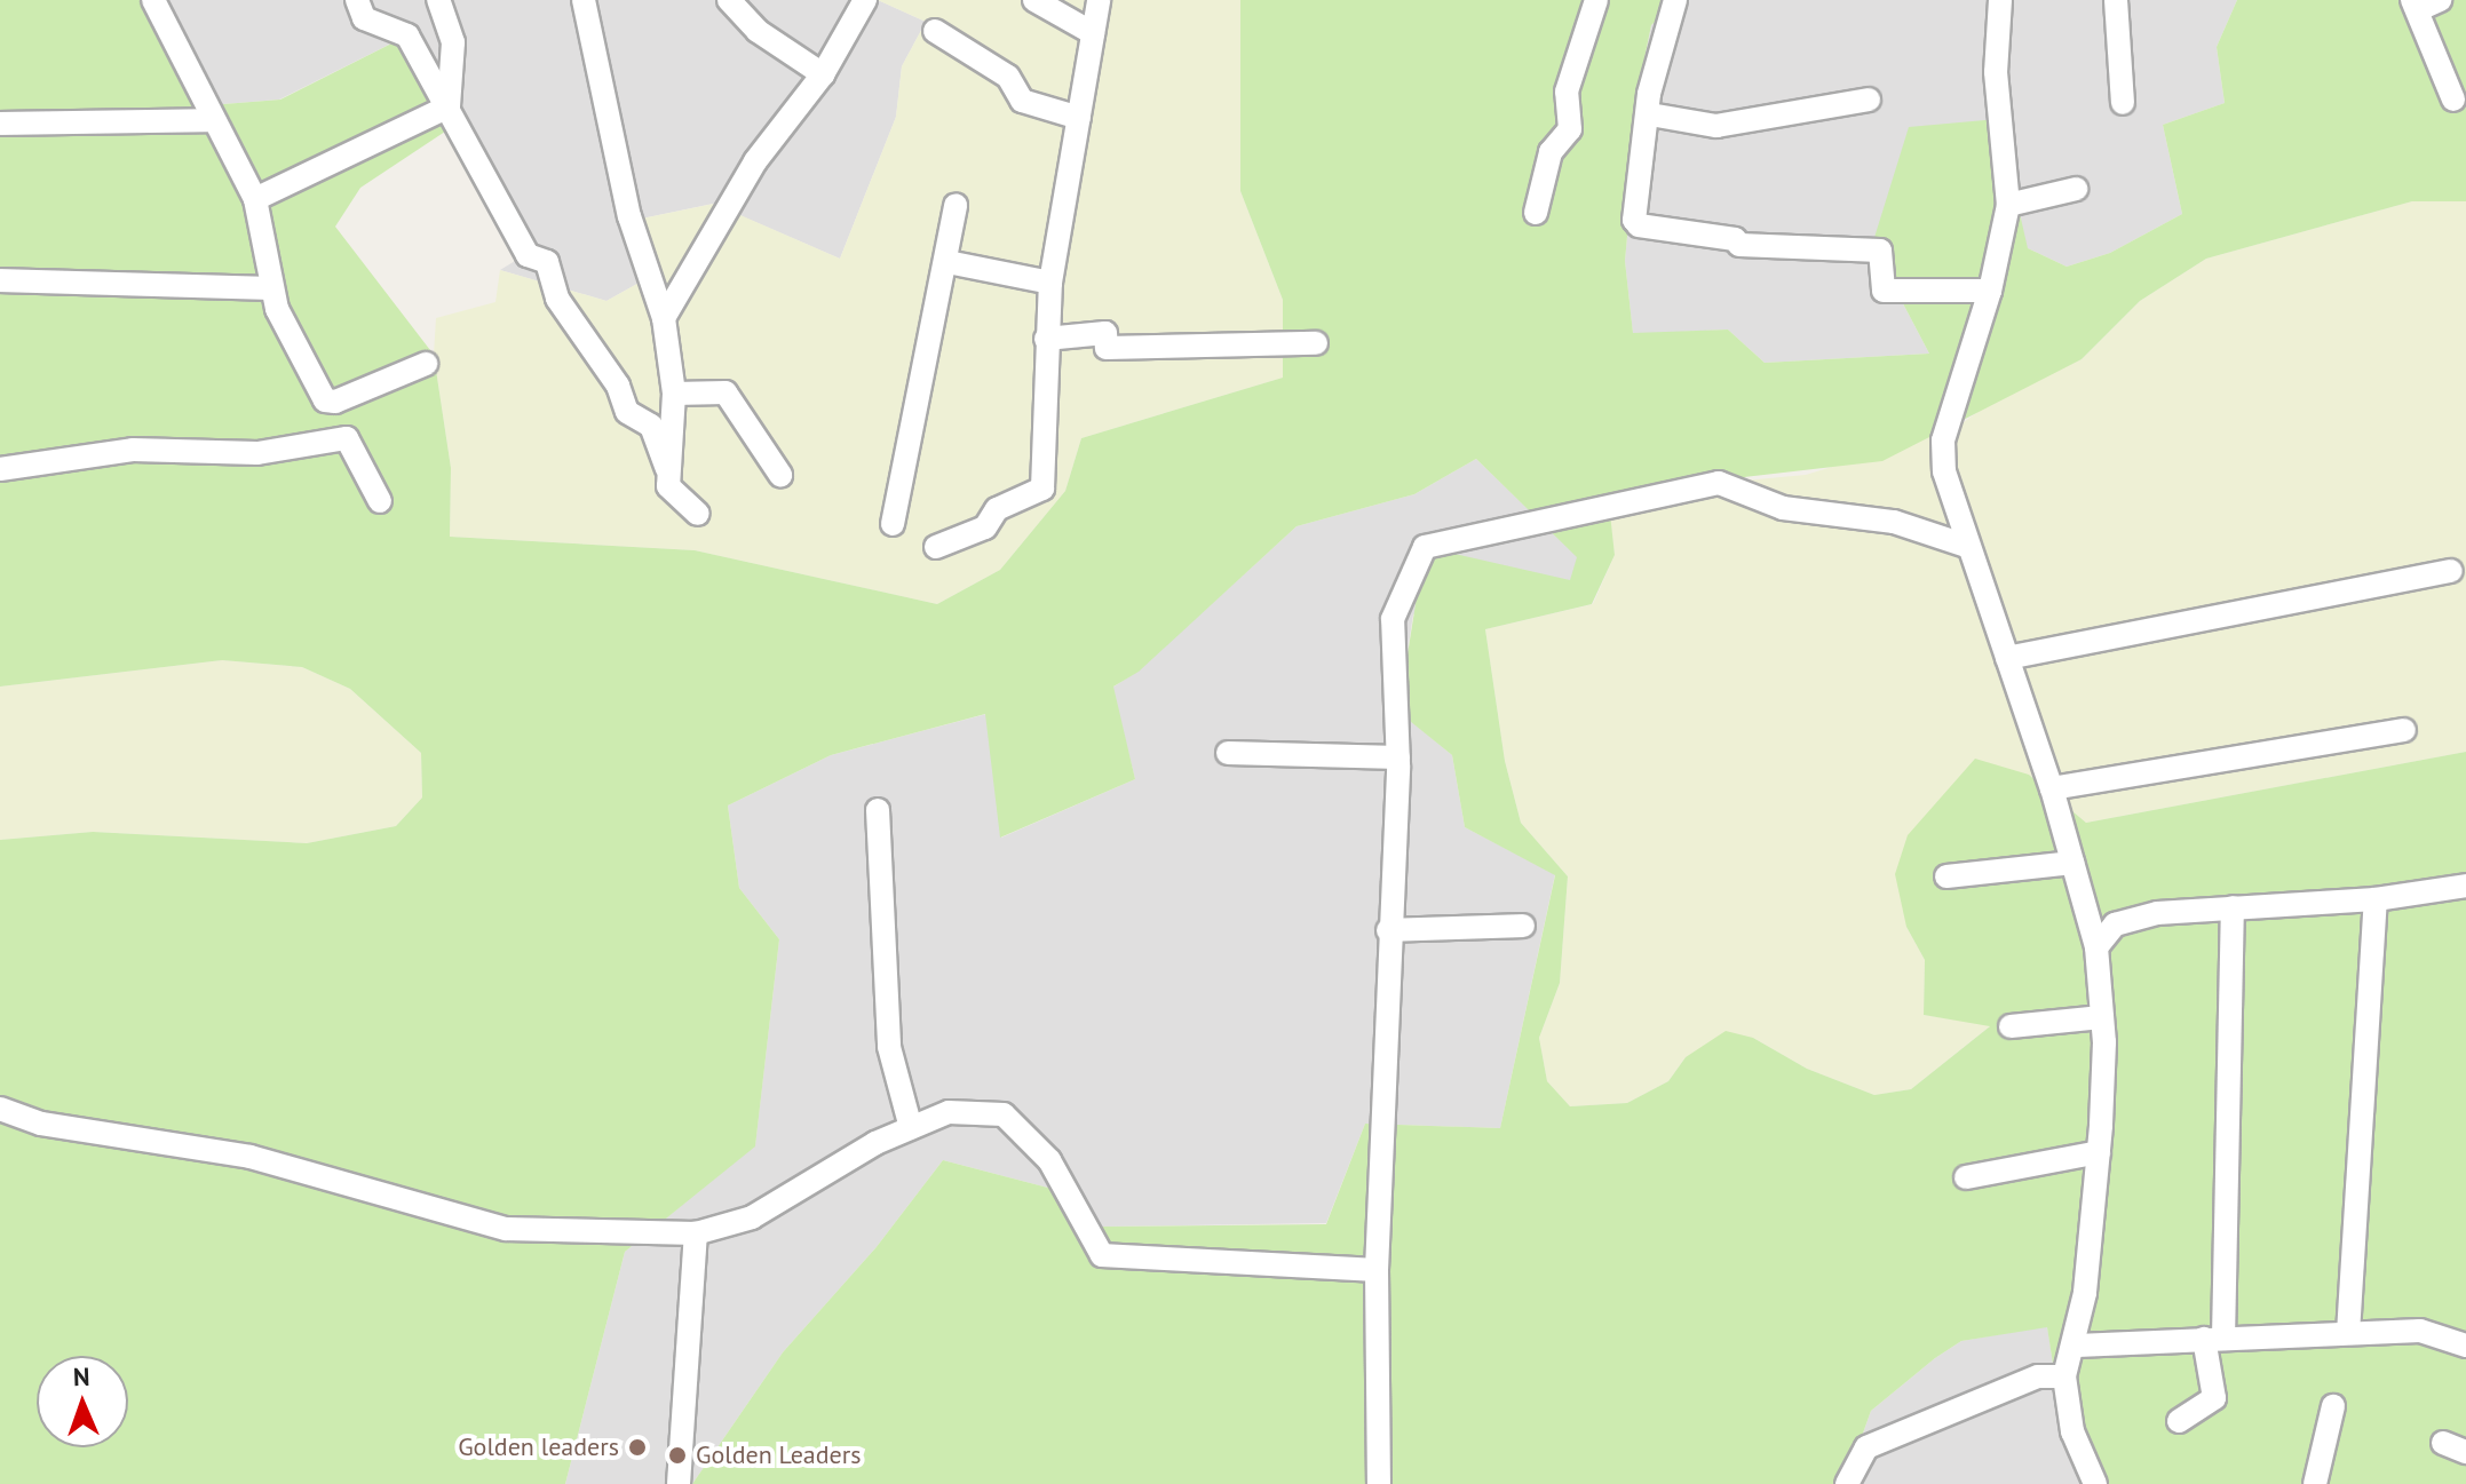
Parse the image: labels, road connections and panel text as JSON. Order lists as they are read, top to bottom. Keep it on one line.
{"places":["Golden leaders","Golden Leaders"],"north":"top"}
